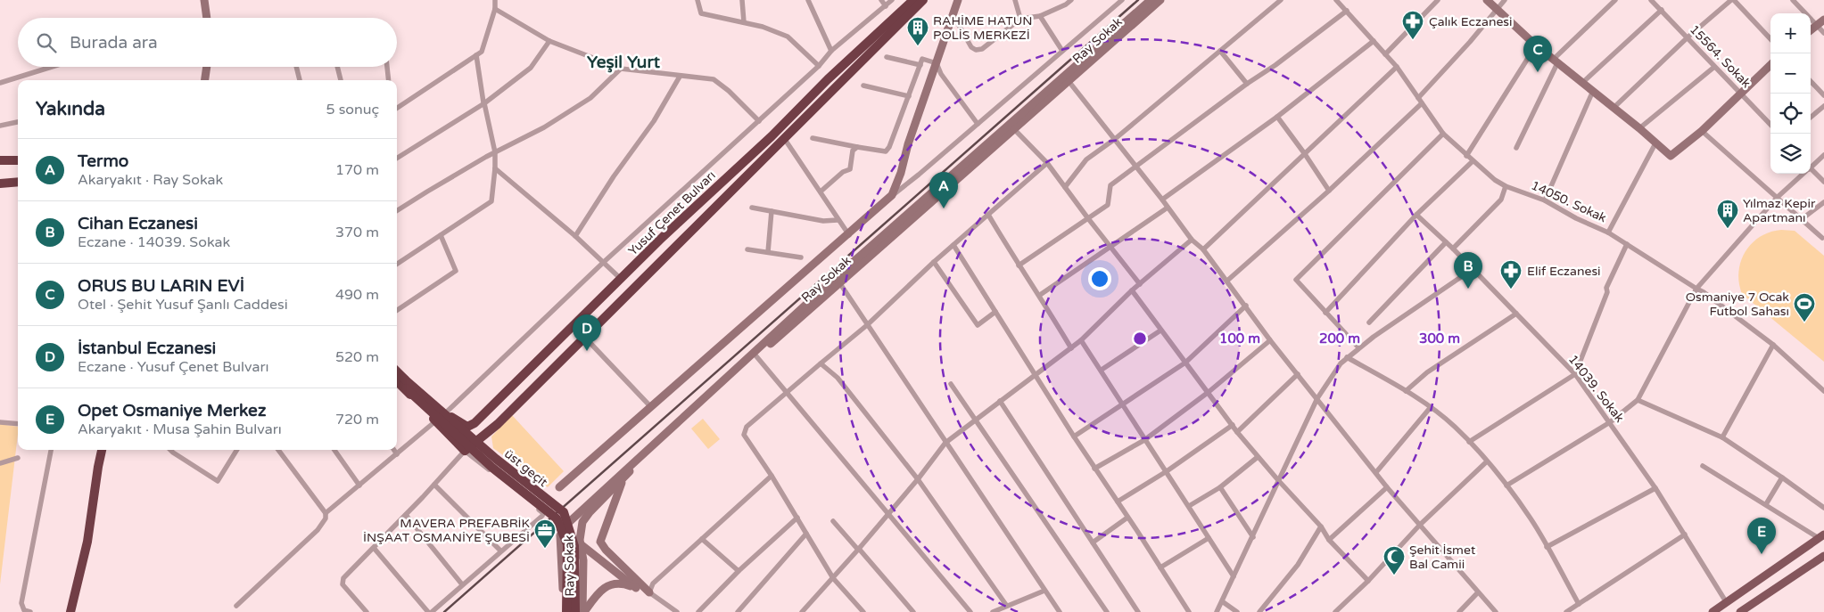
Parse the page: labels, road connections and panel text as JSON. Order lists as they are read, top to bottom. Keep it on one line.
{"streets":{"highway":["Yusuf Çenet Bulvarı","üst geçit"],"street":["Ray Sokak","15564. Sokak","14050. Sokak","14039. Sokak"]},"districts":["Yeşil Yurt"],"places":{"pharmacy":["Çalık Eczanesi","Elif Eczanesi"],"building":["RAHİME HATUN POLİS MERKEZİ","Yılmaz Kepir Apartmanı"],"sports":["Osmaniye 7 Ocak Futbol Sahası"],"office":["MAVERA PREFABRİK İNŞAAT OSMANİYE ŞUBESİ"],"mosque":["Şehit İsmet Bal Camii"]},"page":{"map_buttons":["+","−"],"search":"Burada ara","pins":["C","A","B","D","E"],"heading":["Yakında","5 sonuç"],"list":[{"mark":"A","name":"Termo","note":"Akaryakıt · Ray Sokak","value":"170 m"},{"mark":"B","name":"Cihan Eczanesi","note":"Eczane · 14039. Sokak","value":"370 m"},{"mark":"C","name":"ORUS BU LARIN EVİ","note":"Otel · Şehit Yusuf Şanlı Caddesi","value":"490 m"},{"mark":"D","name":"İstanbul Eczanesi","note":"Eczane · Yusuf Çenet Bulvarı","value":"520 m"},{"mark":"E","name":"Opet Osmaniye Merkez","note":"Akaryakıt · Musa Şahin Bulvarı","value":"720 m"}]},"rings":["100 m","200 m","300 m"]}
